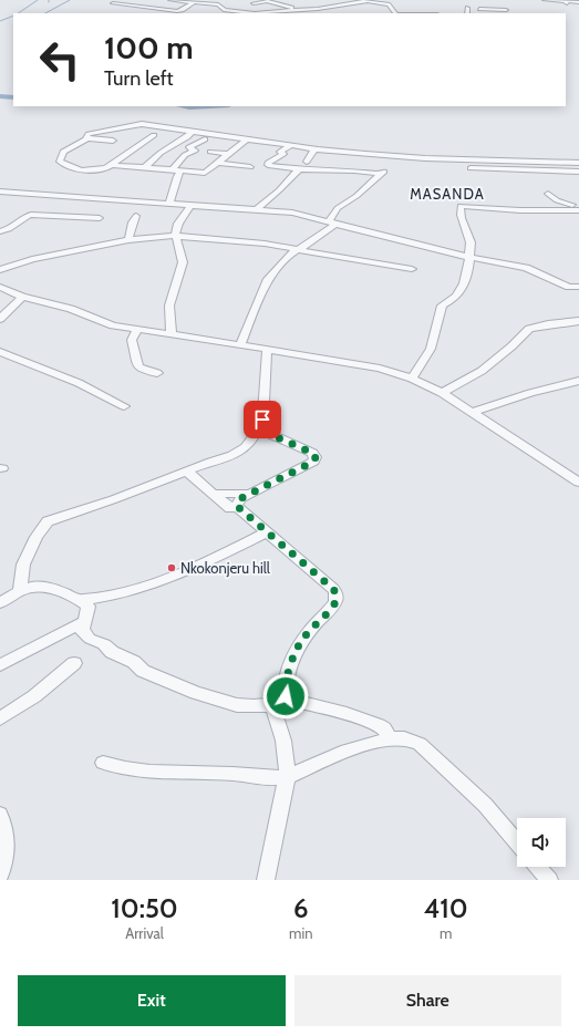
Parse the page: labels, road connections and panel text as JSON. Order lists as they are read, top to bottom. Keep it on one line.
{"districts":["MASANDA"],"places":["Nkokonjeru hill"],"page":{"turn":["100 m","Turn left"],"eta":["10:50","Arrival","6","min","410","m"],"buttons":["Exit","Share"]}}
